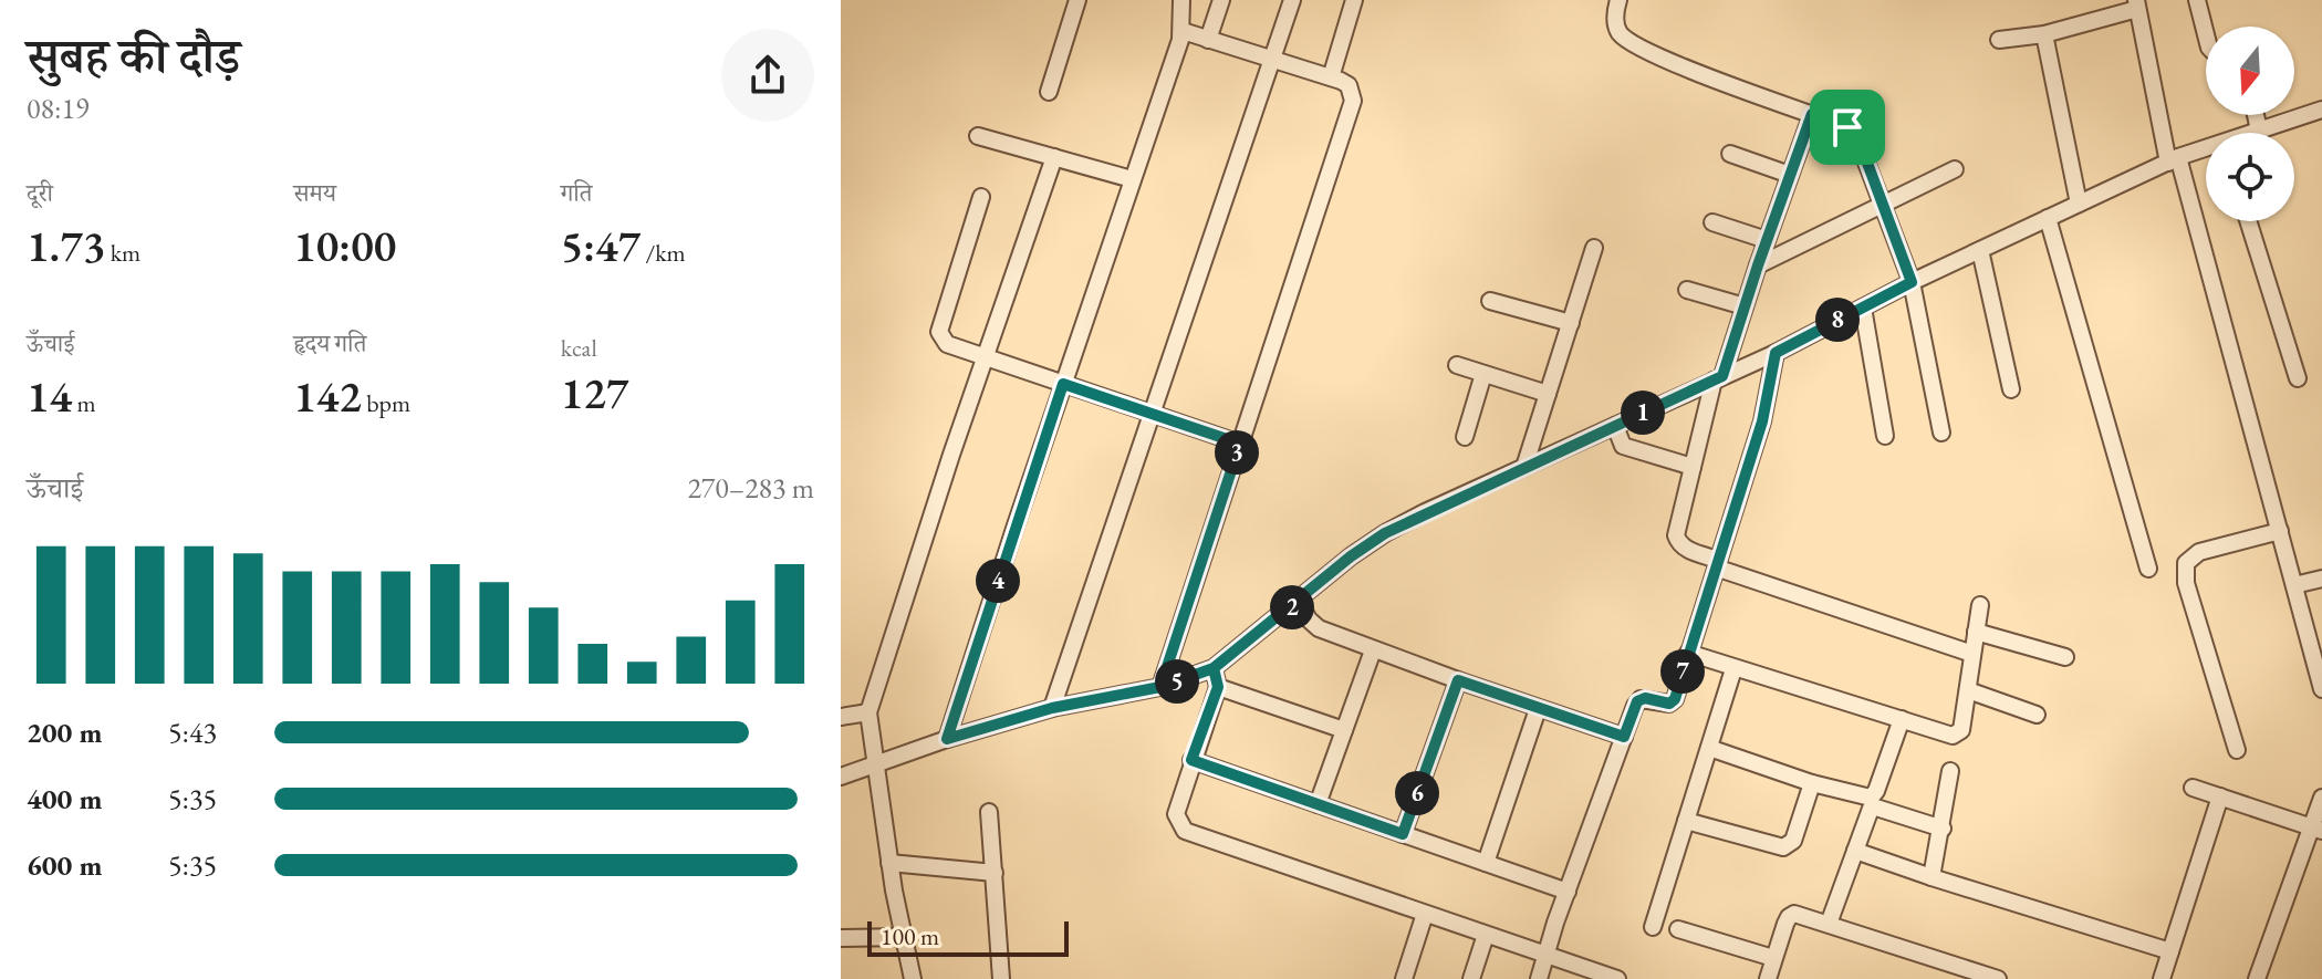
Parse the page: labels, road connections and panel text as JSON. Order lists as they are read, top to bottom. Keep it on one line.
{"scale_bar":"100 m","north":"bottom","page":{"heading":["सुबह की दौड़","08:19"],"stats":[["दूरी","1.73 km"],["समय","10:00"],["गति","5:47 /km"],["ऊँचाई","14 m"],["हृदय गति","142 bpm"],["kcal","127"]],"pins":["8","1","3","4","2","7","5","6"],"chart":["ऊँचाई","270–283 m"],"list":[{"name":"200 m","note":"5:43"},{"name":"400 m","note":"5:35"},{"name":"600 m","note":"5:35"}],"scale":"100 m"}}
